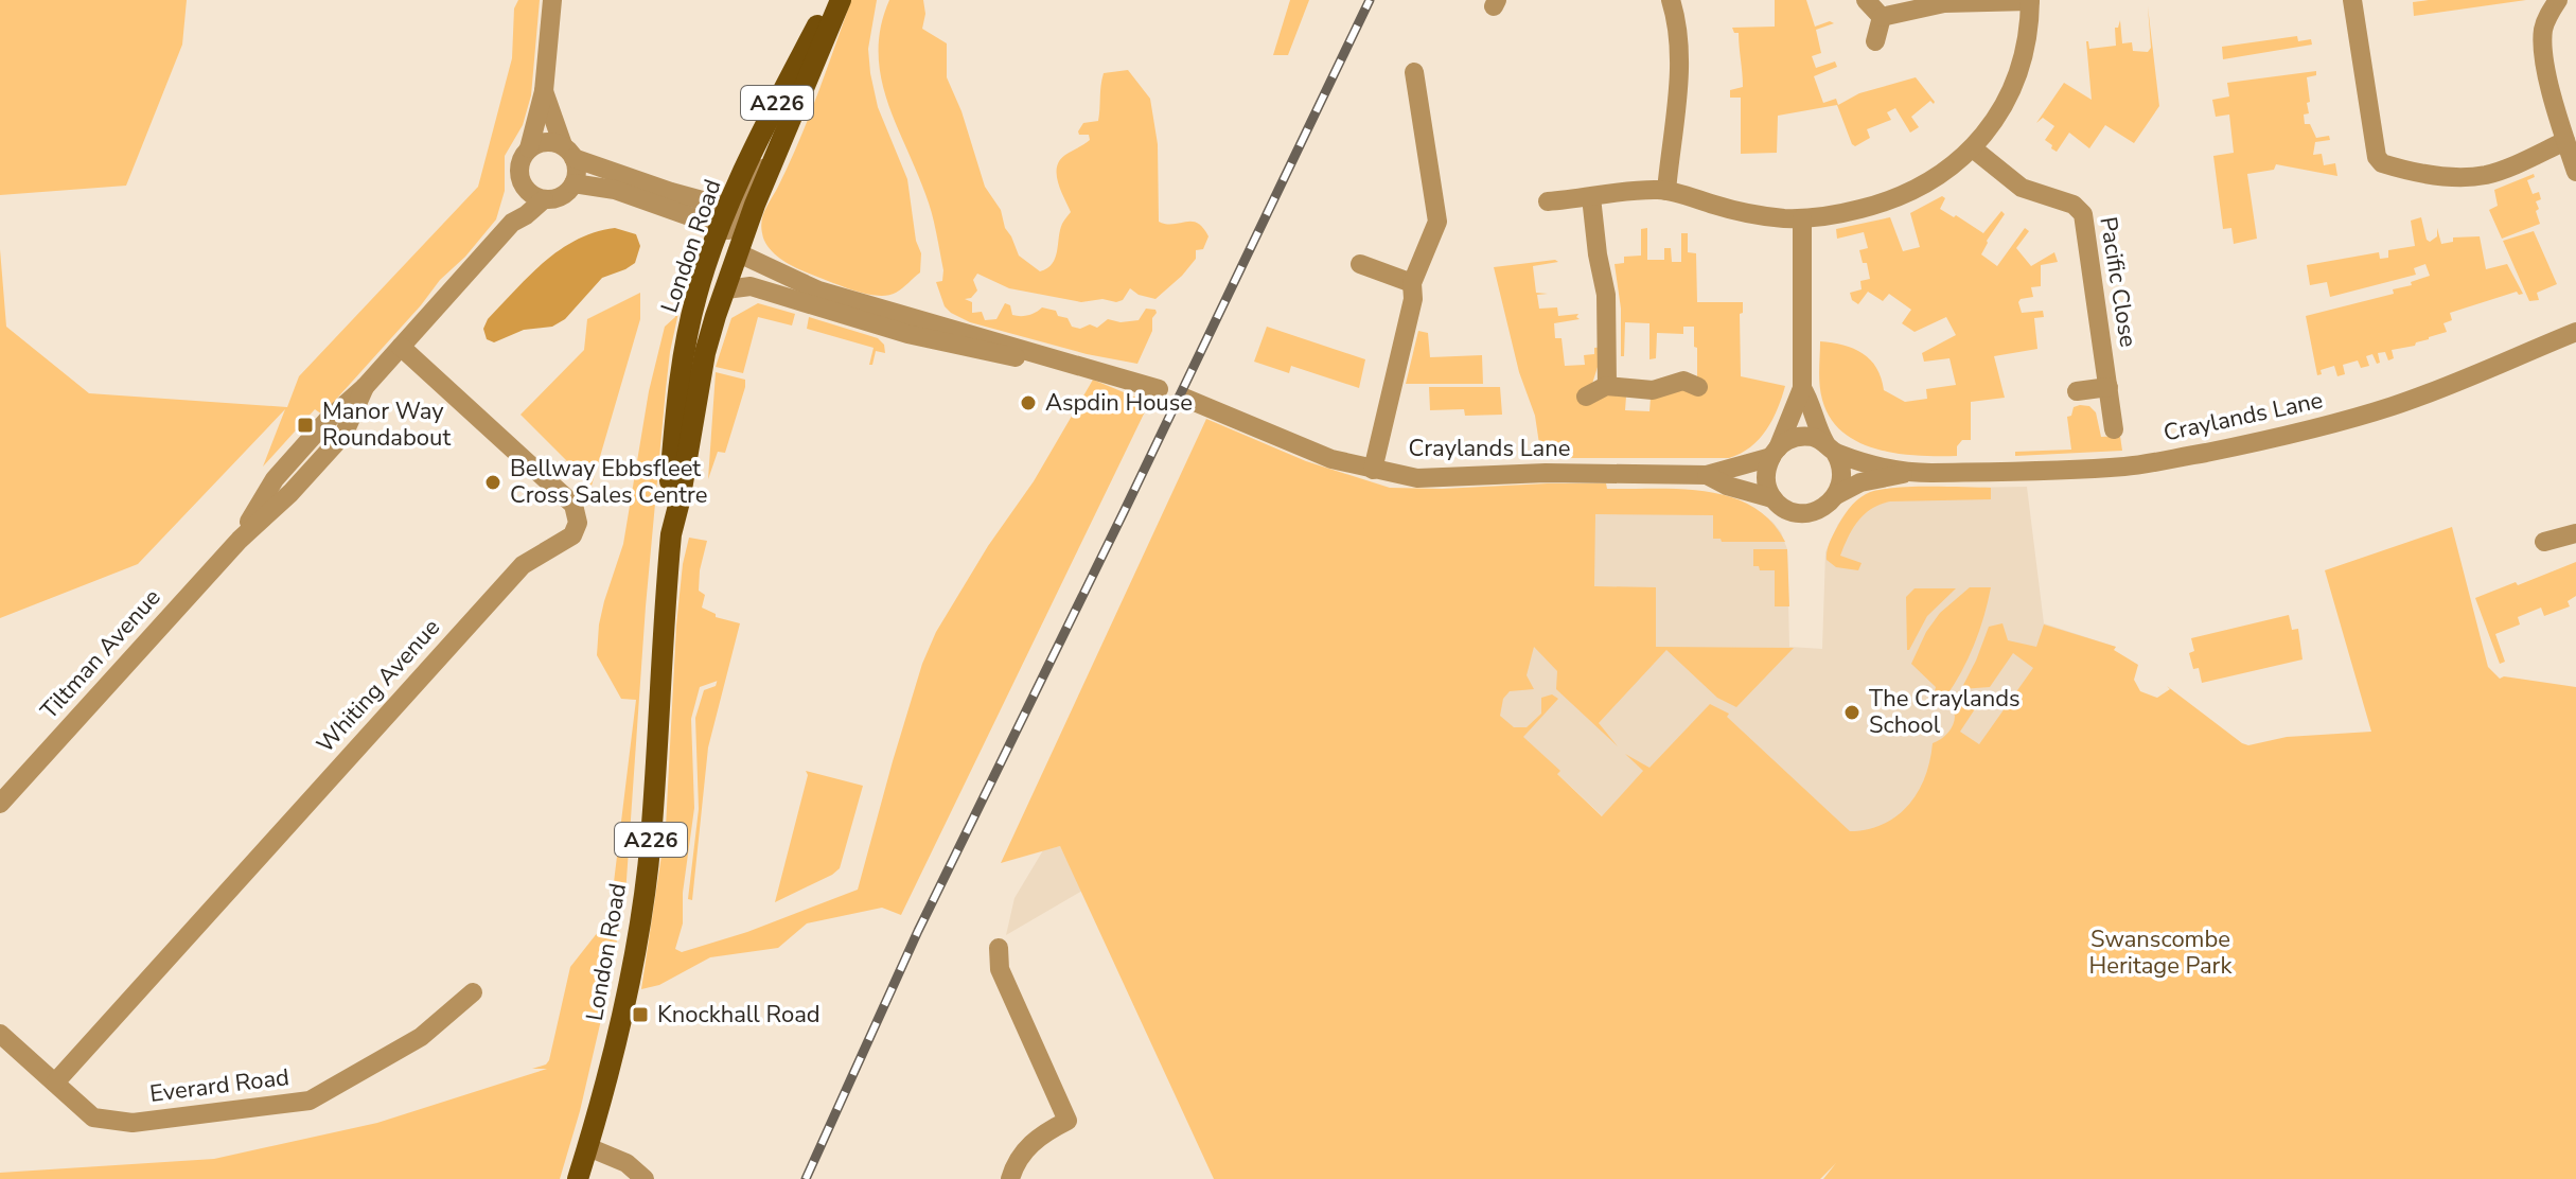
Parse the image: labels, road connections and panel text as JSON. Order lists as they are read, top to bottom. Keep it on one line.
{"streets":{"main road":["A226","London Road"],"street":["Pacific Close","Craylands Lane","Tiltman Avenue","Whiting Avenue","Everard Road"]},"crossings":[["Tiltman Avenue","Whiting Avenue"],["Whiting Avenue","Everard Road"]],"parks":["Swanscombe Heritage Park"],"places":{"other":["Aspdin House","Bellway Ebbsfleet Cross Sales Centre","The Craylands School"],"transit":["Manor Way Roundabout","Knockhall Road"]}}
